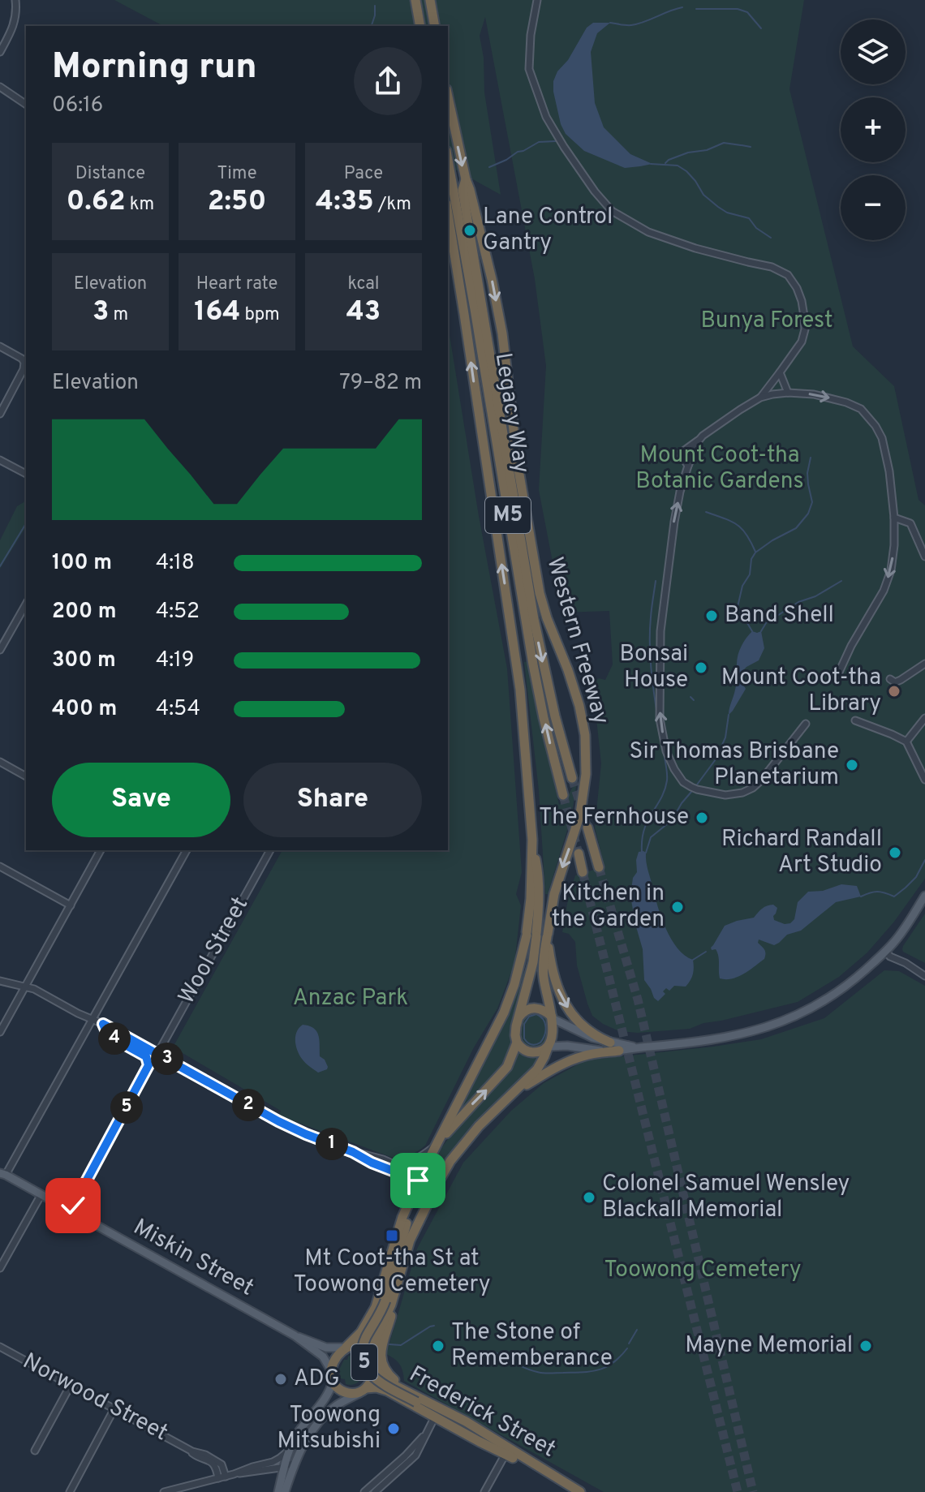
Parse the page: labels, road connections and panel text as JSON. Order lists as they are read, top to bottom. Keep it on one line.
{"streets":{"highway":["Legacy Way","M5","Western Freeway","5","Frederick Street"],"main road":["Miskin Street"],"street":["Wool Street","Norwood Street"]},"crossings":[["Legacy Way","Western Freeway"],["Western Freeway","5"],["Miskin Street","Frederick Street"],["5","Frederick Street"]],"parks":["Bunya Forest","Mount Coot-tha Botanic Gardens","Anzac Park","Toowong Cemetery"],"places":{"other":["Lane Control Gantry","Band Shell","Bonsai House","Mount Coot-tha Library","Sir Thomas Brisbane Planetarium","The Fernhouse","Richard Randall Art Studio","Kitchen in the Garden","Colonel Samuel Wensley Blackall Memorial","The Stone of Rememberance","Mayne Memorial","ADG","Toowong Mitsubishi"],"transit":["Mt Coot-tha St at Toowong Cemetery"]},"page":{"map_buttons":["+","−"],"heading":["Morning run","06:16"],"stats":[["Distance","0.62 km"],["Time","2:50"],["Pace","4:35 /km"],["Elevation","3 m"],["Heart rate","164 bpm"],["kcal","43"]],"chart":["Elevation","79–82 m"],"list":[{"name":"100 m","note":"4:18"},{"name":"200 m","note":"4:52"},{"name":"300 m","note":"4:19"},{"name":"400 m","note":"4:54"}],"buttons":["Save","Share"],"pins":["4","3","2","5","1"]}}
